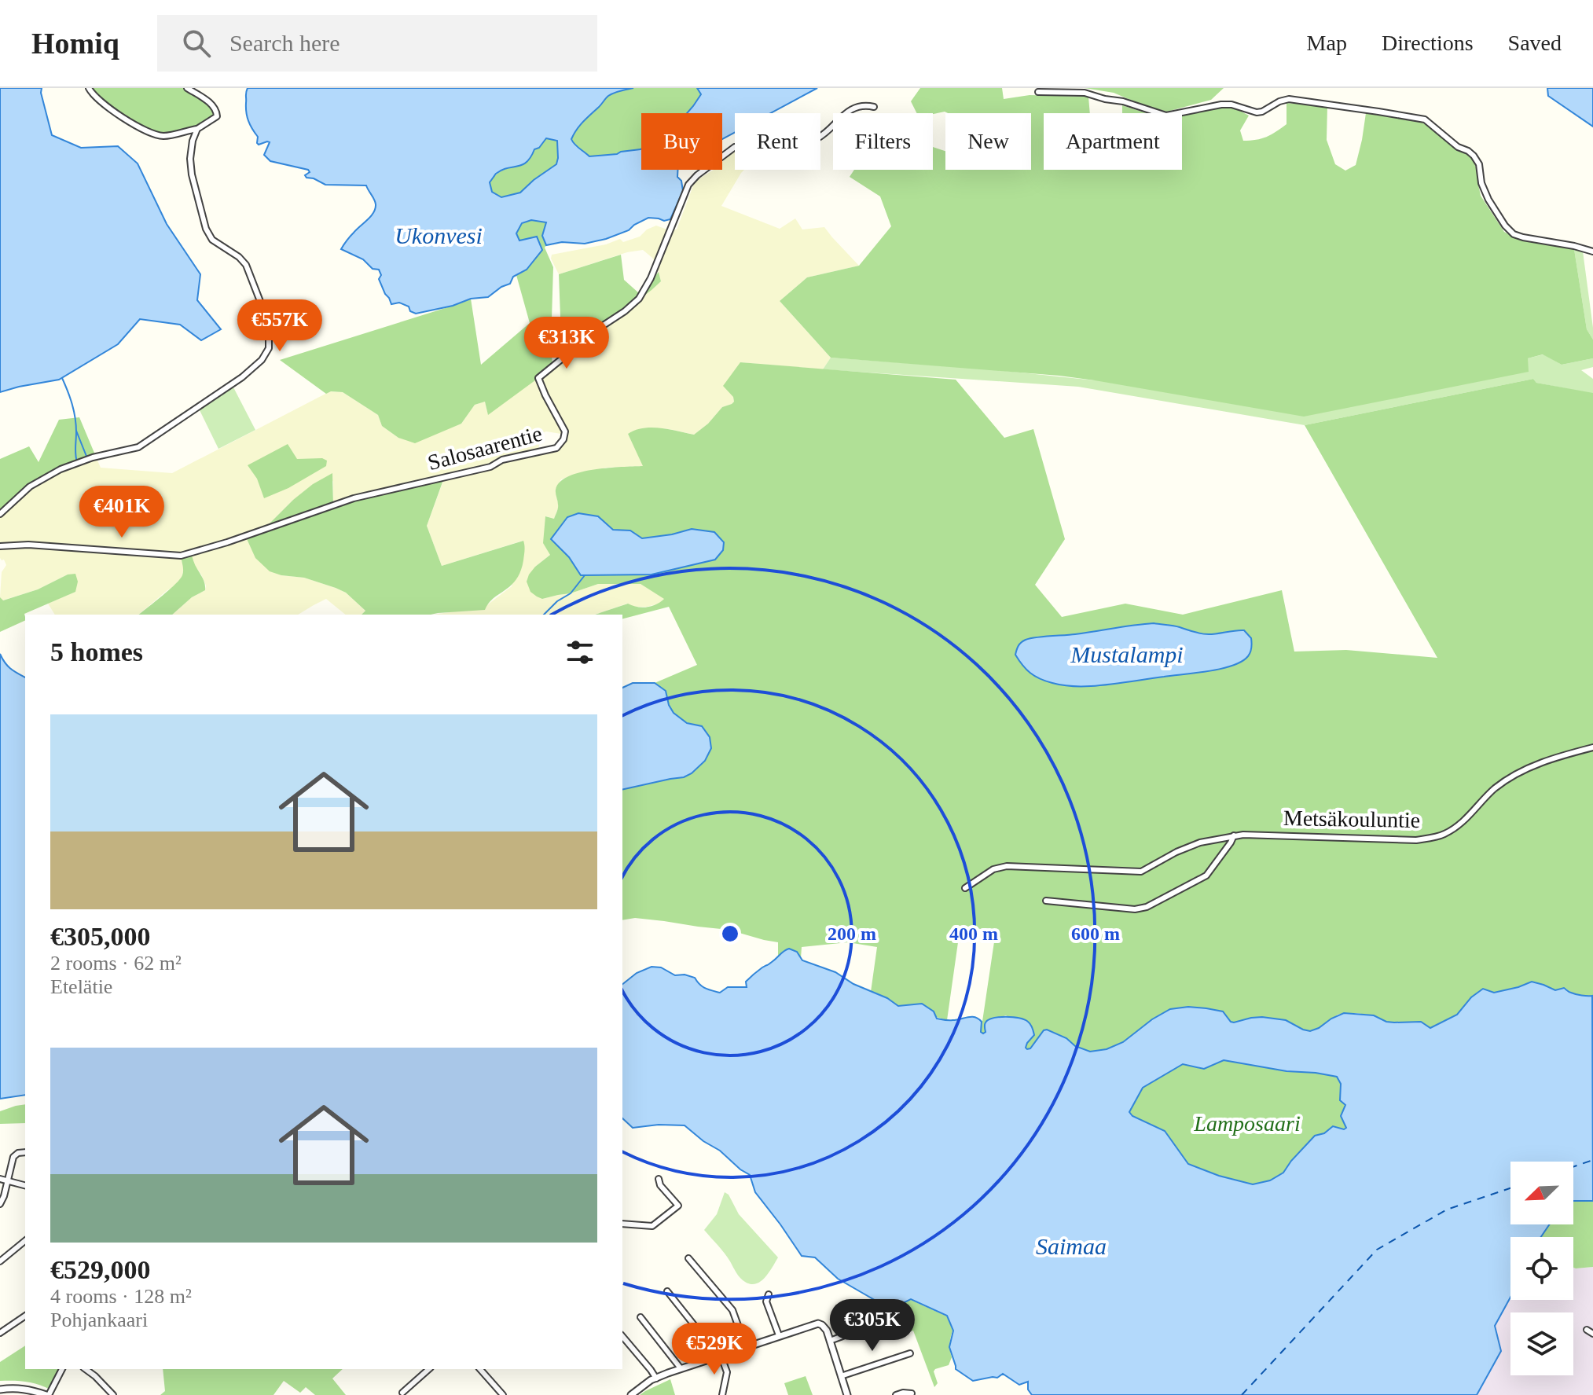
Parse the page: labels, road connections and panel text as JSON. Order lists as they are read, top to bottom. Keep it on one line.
{"streets":{"street":["Salosaarentie","Metsäkouluntie"]},"water":["Ukonvesi","Mustalampi","Saimaa"],"parks":["Lamposaari"],"north":"bottom left","page":{"header":"Homiq","search":"Search here","nav":["Map","Directions","Saved"],"chip":["Buy","Rent","Filters","New","Apartment"],"price":["€557K","€313K","€401K","€305K","€529K"],"heading":"5 homes","list":[{"name":"€305,000","note":"2 rooms · 62 m² · Etelätie"},{"name":"€529,000","note":"4 rooms · 128 m² · Pohjankaari"}]},"rings":["200 m","400 m","600 m"]}
